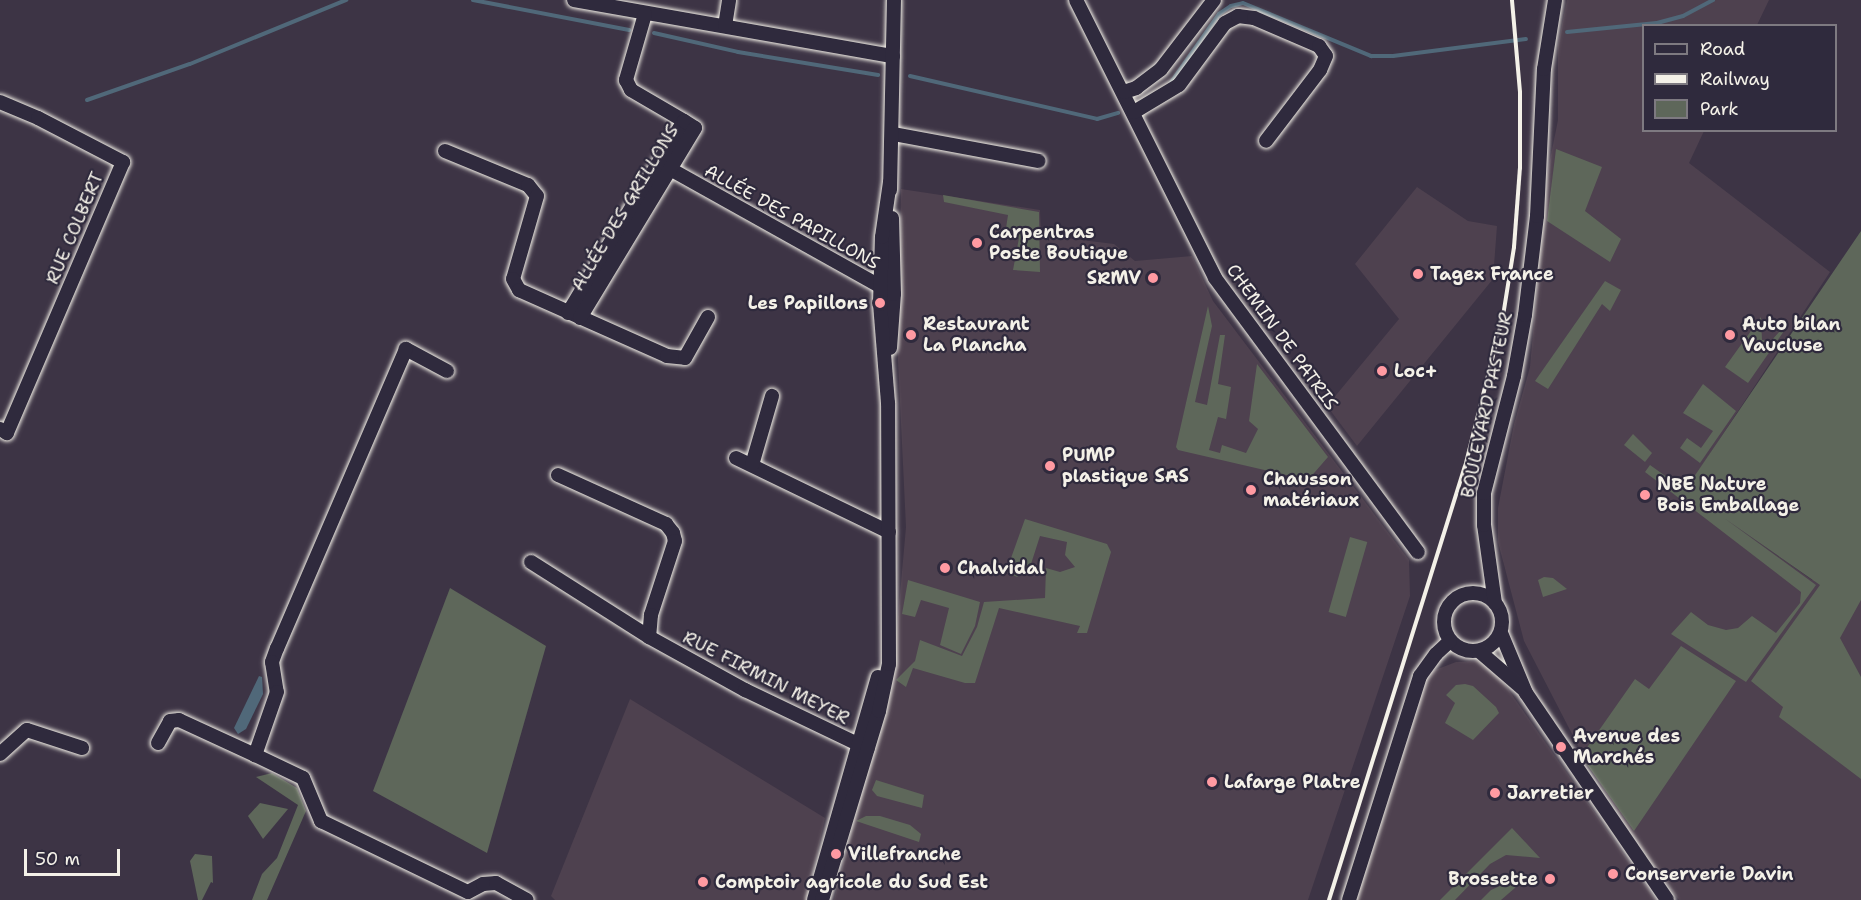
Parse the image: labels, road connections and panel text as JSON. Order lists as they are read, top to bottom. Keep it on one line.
{"streets":{"street":["ALLÉE DES GRILLONS","ALLÉE DES PAPILLONS","RUE COLBERT","CHEMIN DE PATRIS","BOULEVARD PASTEUR","RUE FIRMIN MEYER"]},"crossings":[["ALLÉE DES GRILLONS","ALLÉE DES PAPILLONS"]],"places":["Carpentras Poste Boutique","Tagex France","SRMV","Les Papillons","Restaurant La Plancha","Auto bilan Vaucluse","Loc+","PUMP plastique SAS","Chausson matériaux","NBE Nature Bois Emballage","Chalvidal","Avenue des Marchés","Lafarge Platre","Jarretier","Villefranche","Conserverie Davin","Brossette","Comptoir agricole du Sud Est"],"legend":["Road","Railway","Park"],"scale_bar":"50 m"}
